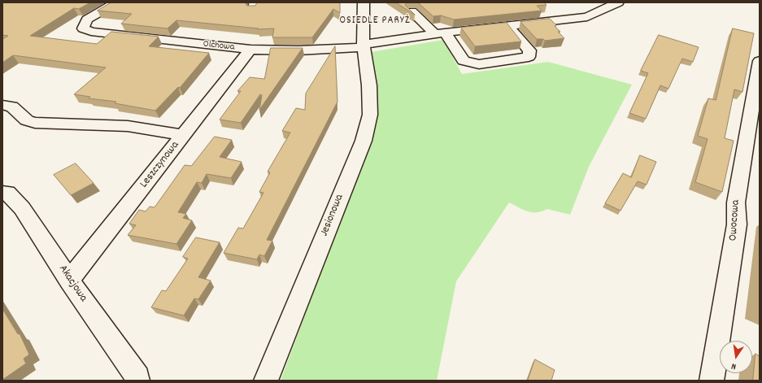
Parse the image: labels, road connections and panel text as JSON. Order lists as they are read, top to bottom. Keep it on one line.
{"streets":{"street":["Olchowa","Leszczynowa","Jesionowa","Owocowa","Akacjowa"]},"crossings":[["Olchowa","Leszczynowa"],["Olchowa","Jesionowa"],["Leszczynowa","Akacjowa"]],"districts":["OSIEDLE PARYŻ"],"north":"bottom"}
